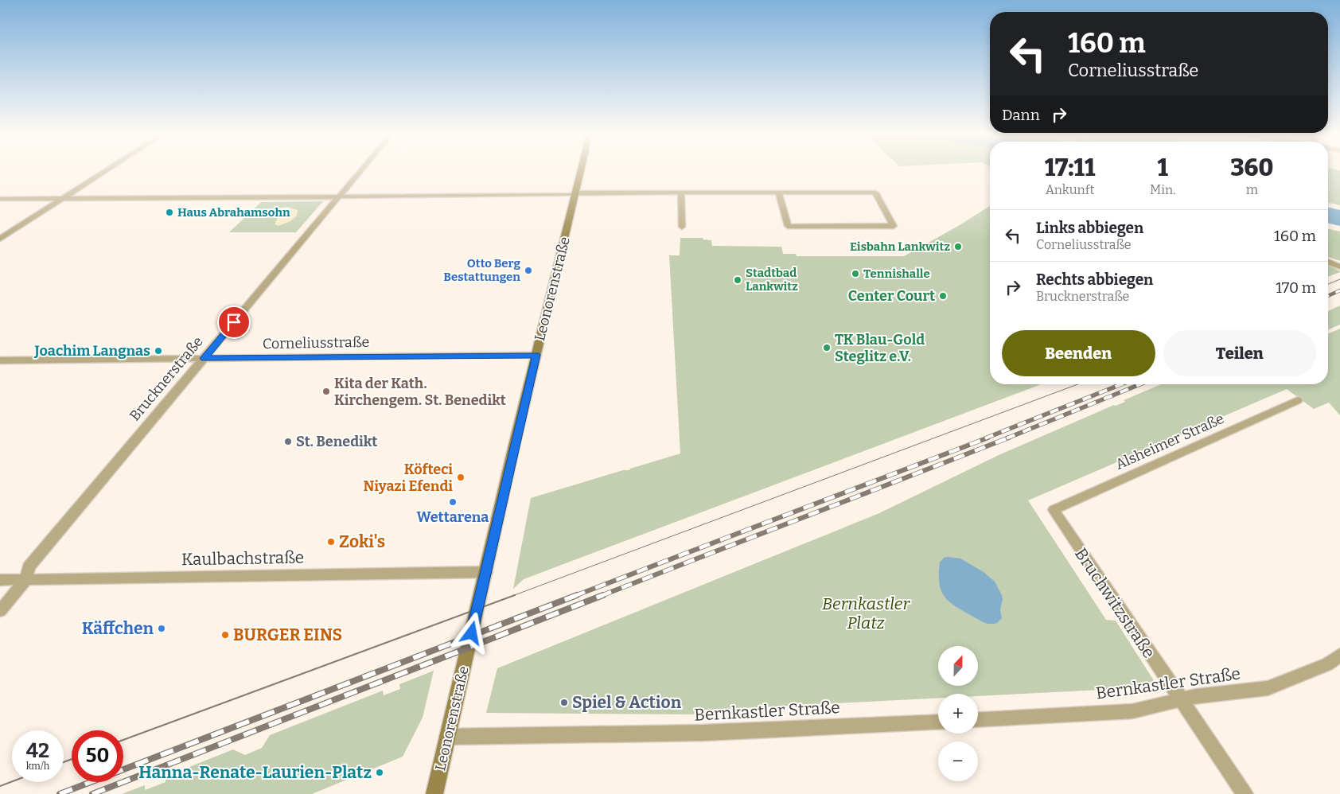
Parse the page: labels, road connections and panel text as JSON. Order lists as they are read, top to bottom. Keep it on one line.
{"streets":{"main road":["Leonorenstraße"],"street":["Corneliusstraße","Brucknerstraße","Alsheimer Straße","Kaulbachstraße","Bruchwitzstraße","Bernkastler Straße"]},"crossings":[["Leonorenstraße","Corneliusstraße"],["Leonorenstraße","Kaulbachstraße"],["Leonorenstraße","Bernkastler Straße"],["Corneliusstraße","Brucknerstraße"],["Brucknerstraße","Kaulbachstraße"],["Alsheimer Straße","Bruchwitzstraße"],["Bruchwitzstraße","Bernkastler Straße"]],"parks":["Bernkastler Platz"],"places":["Haus Abrahamsohn","Eisbahn Lankwitz","Otto Berg Bestattungen","Tennishalle","Stadtbad Lankwitz","Center Court","TK Blau-Gold Steglitz e.V.","Joachim Langnas","Kita der Kath. Kirchengem. St. Benedikt","St. Benedikt","Köfteci Niyazi Efendi","Wettarena","Zoki's","Käffchen","BURGER EINS","Spiel & Action","Hanna-Renate-Laurien-Platz"],"north":"top","page":{"turn":["160 m","Corneliusstraße"],"then":"Dann","eta":["17:11","Ankunft","1","Min.","360","m"],"list":[{"name":"Links abbiegen","note":"Corneliusstraße","value":"160 m"},{"name":"Rechts abbiegen","note":"Brucknerstraße","value":"170 m"}],"buttons":["Beenden","Teilen"],"map_buttons":["+","−"],"speed":"42 km/h","limit":"50"}}
